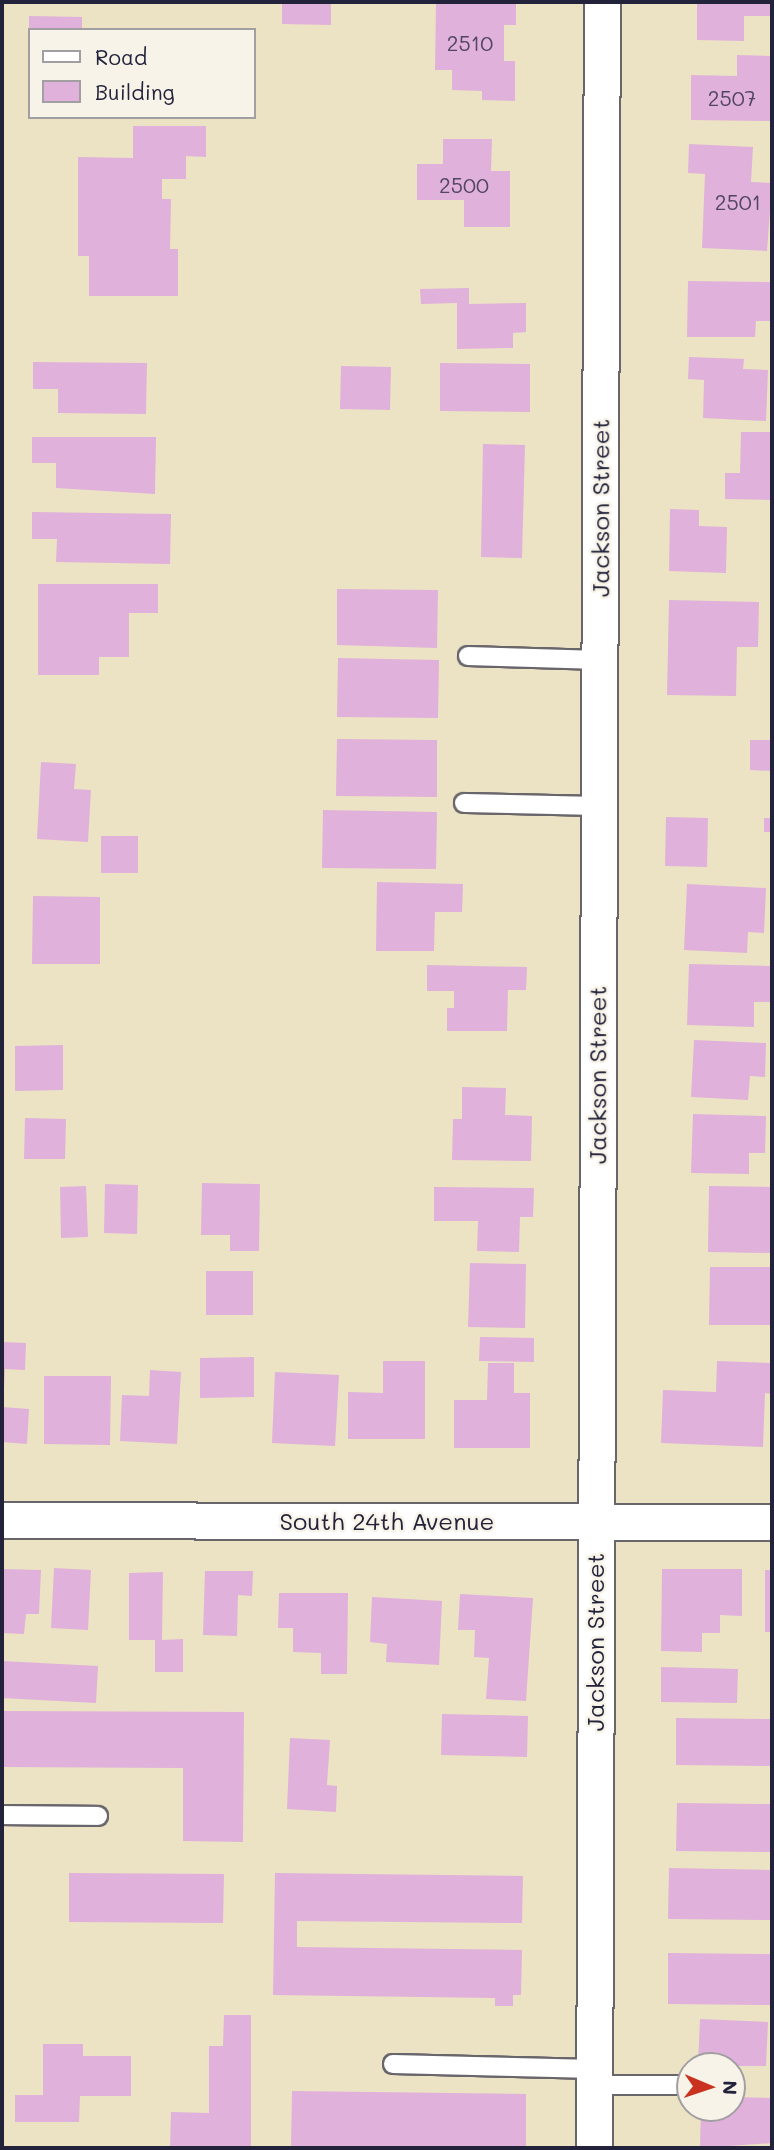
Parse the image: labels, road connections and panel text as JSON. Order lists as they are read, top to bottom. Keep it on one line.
{"streets":{"street":["Jackson Street","South 24th Avenue"]},"crossings":[["Jackson Street","South 24th Avenue"]],"house_numbers":["2510","2507","2500","2501"],"legend":["Road","Building"],"north":"right"}
